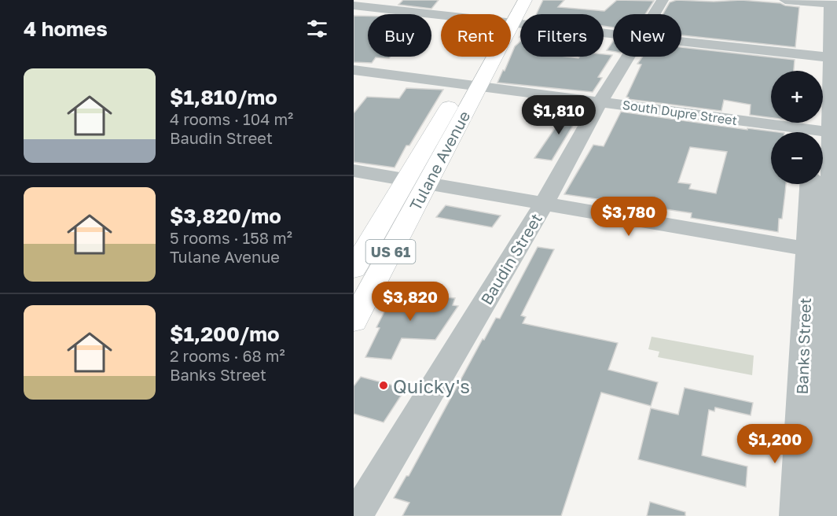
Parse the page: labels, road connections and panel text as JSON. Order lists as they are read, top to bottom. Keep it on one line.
{"streets":{"main road":["Tulane Avenue","US 61"],"street":["South Dupre Street","Baudin Street","Banks Street"]},"crossings":[["South Dupre Street","Tulane Avenue"],["South Dupre Street","Baudin Street"],["South Dupre Street","Banks Street"]],"places":["Quicky's"],"page":{"heading":"4 homes","chip":["Buy","Rent","Filters","New"],"list":[{"name":"$1,810/mo","note":"4 rooms · 104 m² · Baudin Street"},{"name":"$3,820/mo","note":"5 rooms · 158 m² · Tulane Avenue"},{"name":"$1,200/mo","note":"2 rooms · 68 m² · Banks Street"}],"map_buttons":["+","−"],"price":["$1,810","$3,780","$3,820","$1,200"]}}
